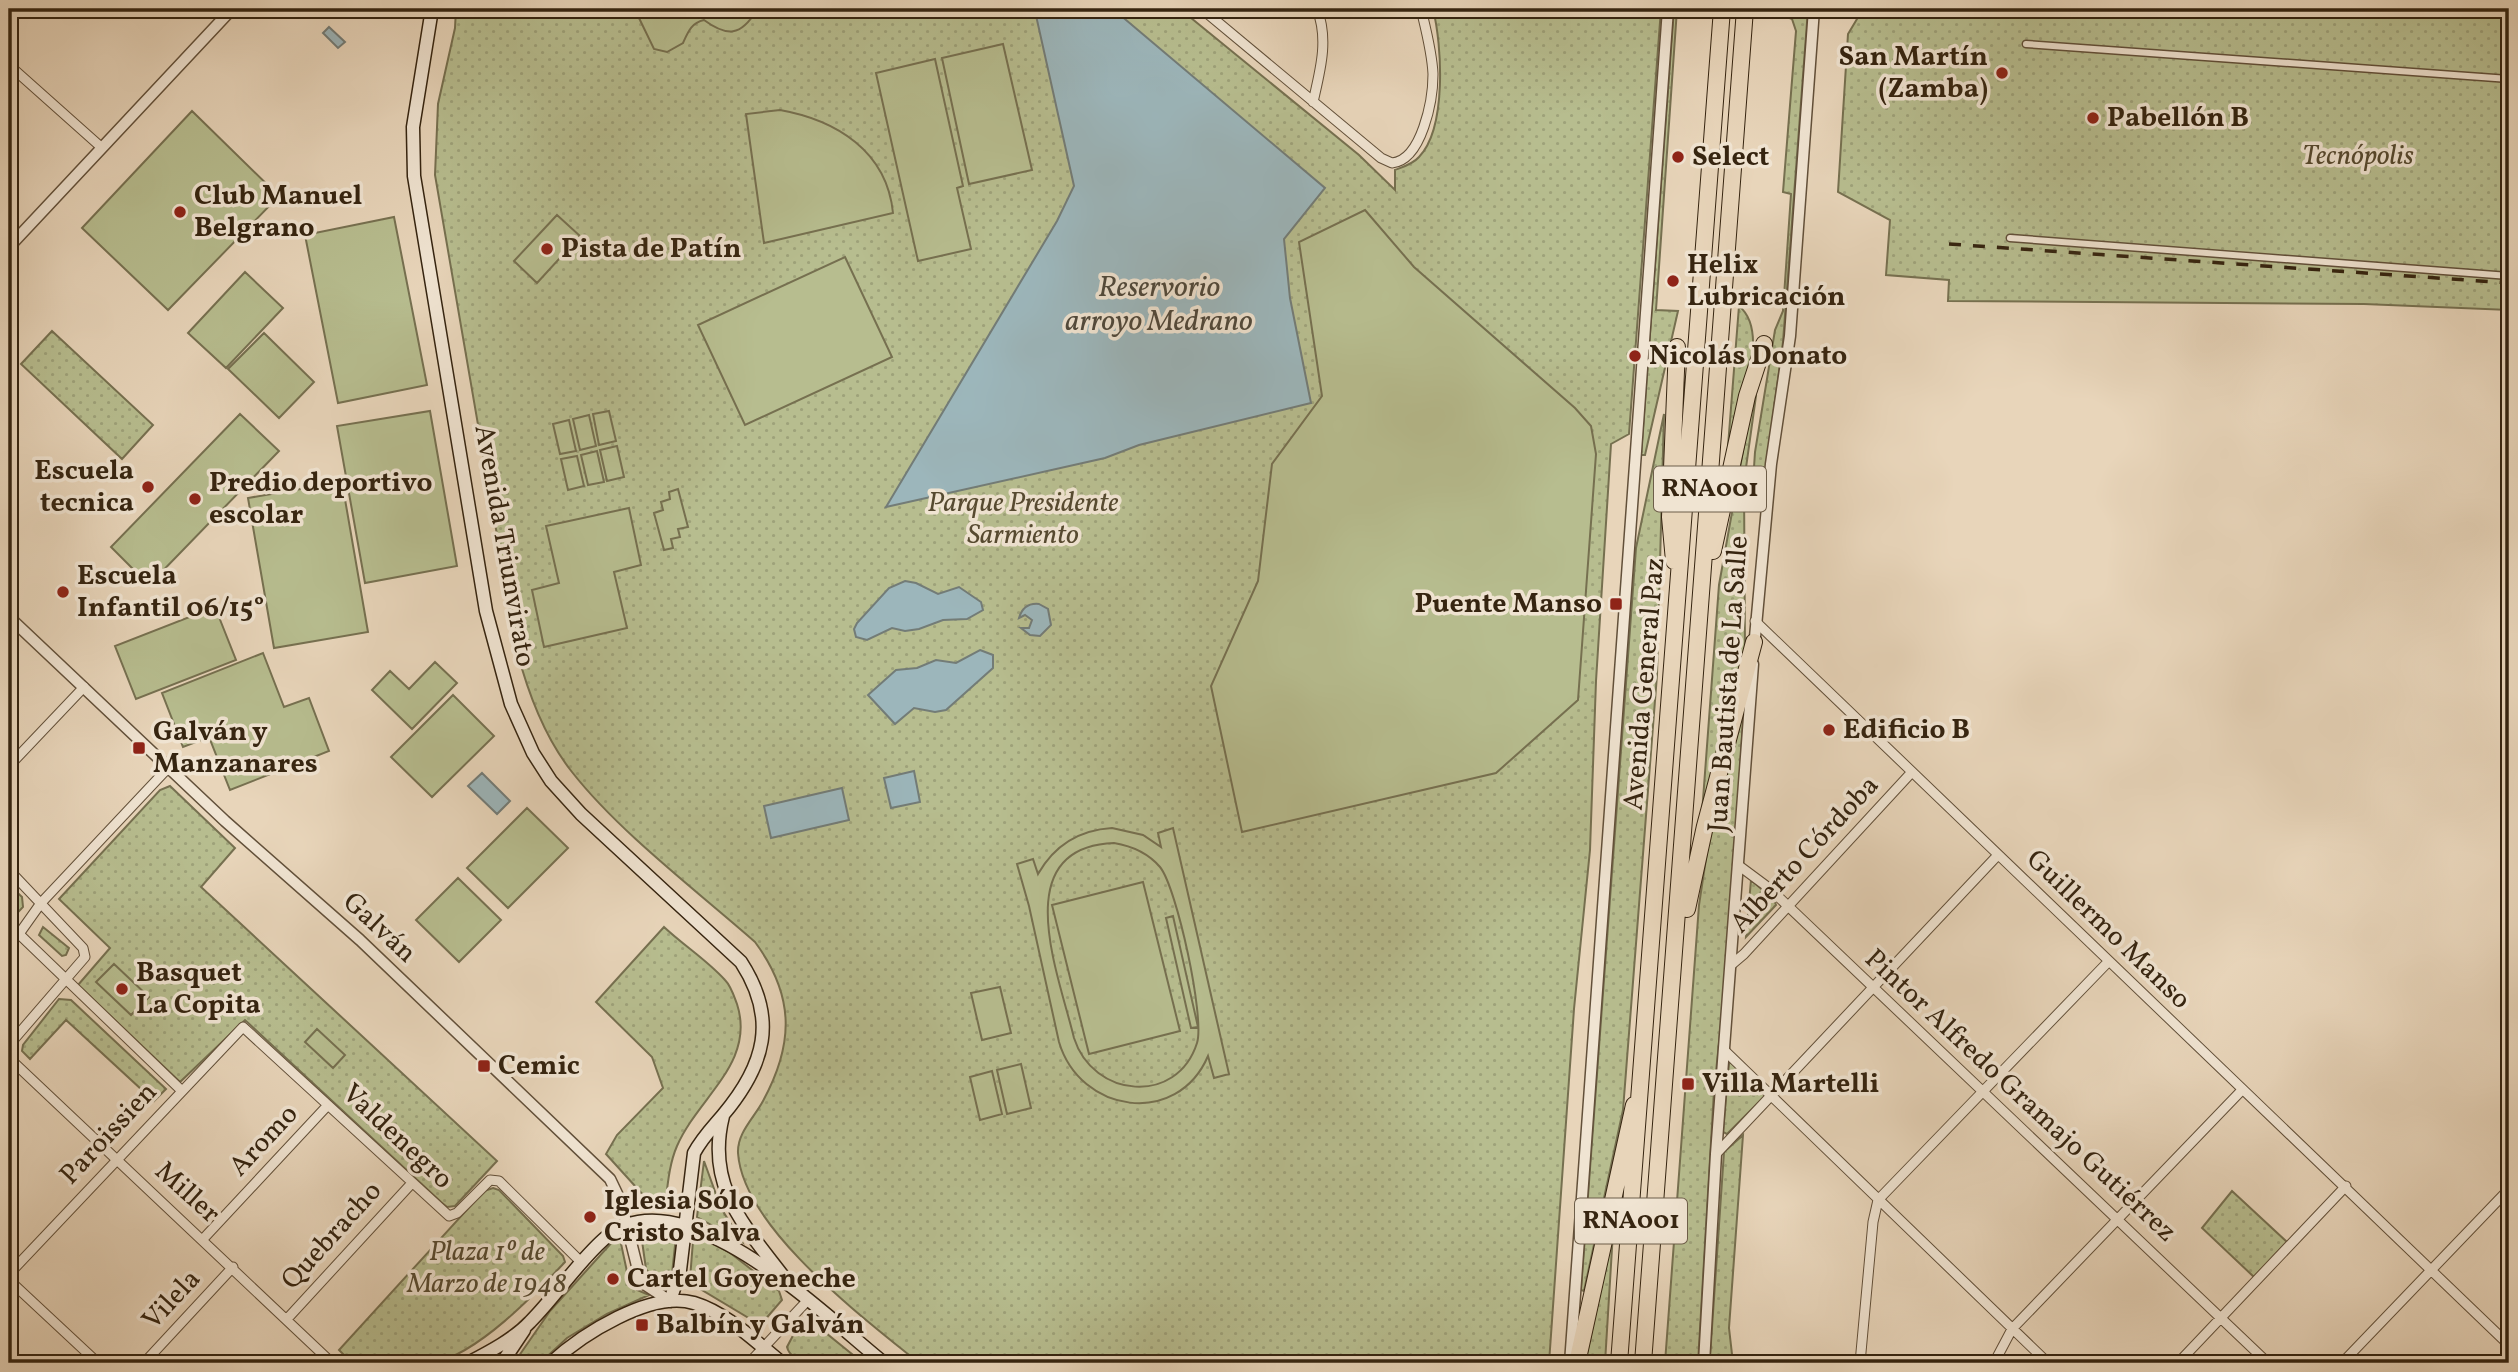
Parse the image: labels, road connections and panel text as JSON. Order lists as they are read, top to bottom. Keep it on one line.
{"streets":{"highway":["RNA001","Avenida General Paz"],"main road":["Avenida Triunvirato"],"street":["Juan Bautista de La Salle","Alberto Córdoba","Galván","Guillermo Manso","Pintor Alfredo Gramajo Gutiérrez","Paroissien","Valdenegro","Aromo","Miller","Quebracho","Vilela"]},"crossings":[["Avenida Triunvirato","Galván"],["Juan Bautista de La Salle","Alberto Córdoba"],["Juan Bautista de La Salle","Guillermo Manso"],["Juan Bautista de La Salle","Pintor Alfredo Gramajo Gutiérrez"],["Alberto Córdoba","Guillermo Manso"],["Alberto Córdoba","Pintor Alfredo Gramajo Gutiérrez"],["Paroissien","Valdenegro"],["Paroissien","Miller"],["Valdenegro","Aromo"],["Valdenegro","Quebracho"],["Aromo","Miller"],["Miller","Quebracho"],["Miller","Vilela"]],"water":["Reservorio arroyo Medrano"],"parks":["Tecnópolis","Parque Presidente Sarmiento","Plaza 1º de Marzo de 1948"],"places":{"other":["San Martín (Zamba)","Pabellón B","Select","Club Manuel Belgrano","Pista de Patín","Helix Lubricación","Nicolás Donato","Escuela tecnica","Predio deportivo escolar","Escuela Infantil 06/15°","Edificio B","Basquet La Copita","Iglesia Sólo Cristo Salva","Cartel Goyeneche"],"transit":["Puente Manso","Galván y Manzanares","Cemic","Villa Martelli","Balbín y Galván"]}}
